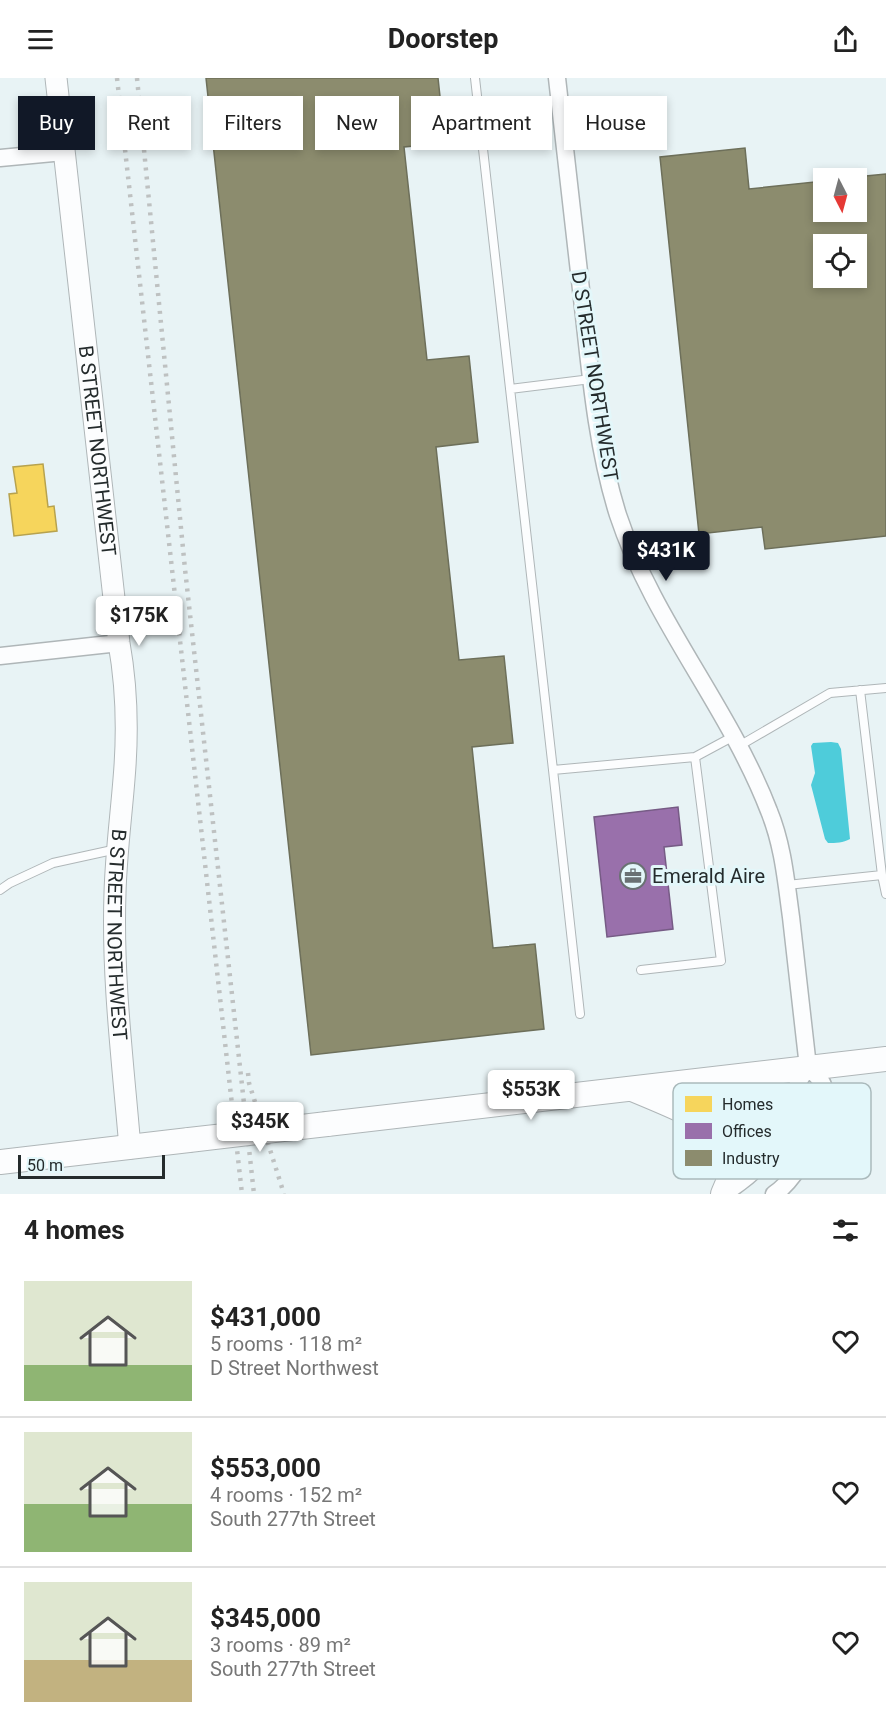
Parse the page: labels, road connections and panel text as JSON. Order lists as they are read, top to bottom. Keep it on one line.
{"streets":{"street":["D STREET NORTHWEST","B STREET NORTHWEST"]},"places":{"office":["Emerald Aire"]},"legend":["Homes","Offices","Industry"],"scale_bar":"50 m","north":"bottom","page":{"header":"Doorstep","chip":["Buy","Rent","Filters","New","Apartment","House"],"price":["$431K","$175K","$553K","$345K"],"scale":"50 m","heading":"4 homes","list":[{"name":"$431,000","note":"5 rooms · 118 m² · D Street Northwest"},{"name":"$553,000","note":"4 rooms · 152 m² · South 277th Street"},{"name":"$345,000","note":"3 rooms · 89 m² · South 277th Street"}]}}
